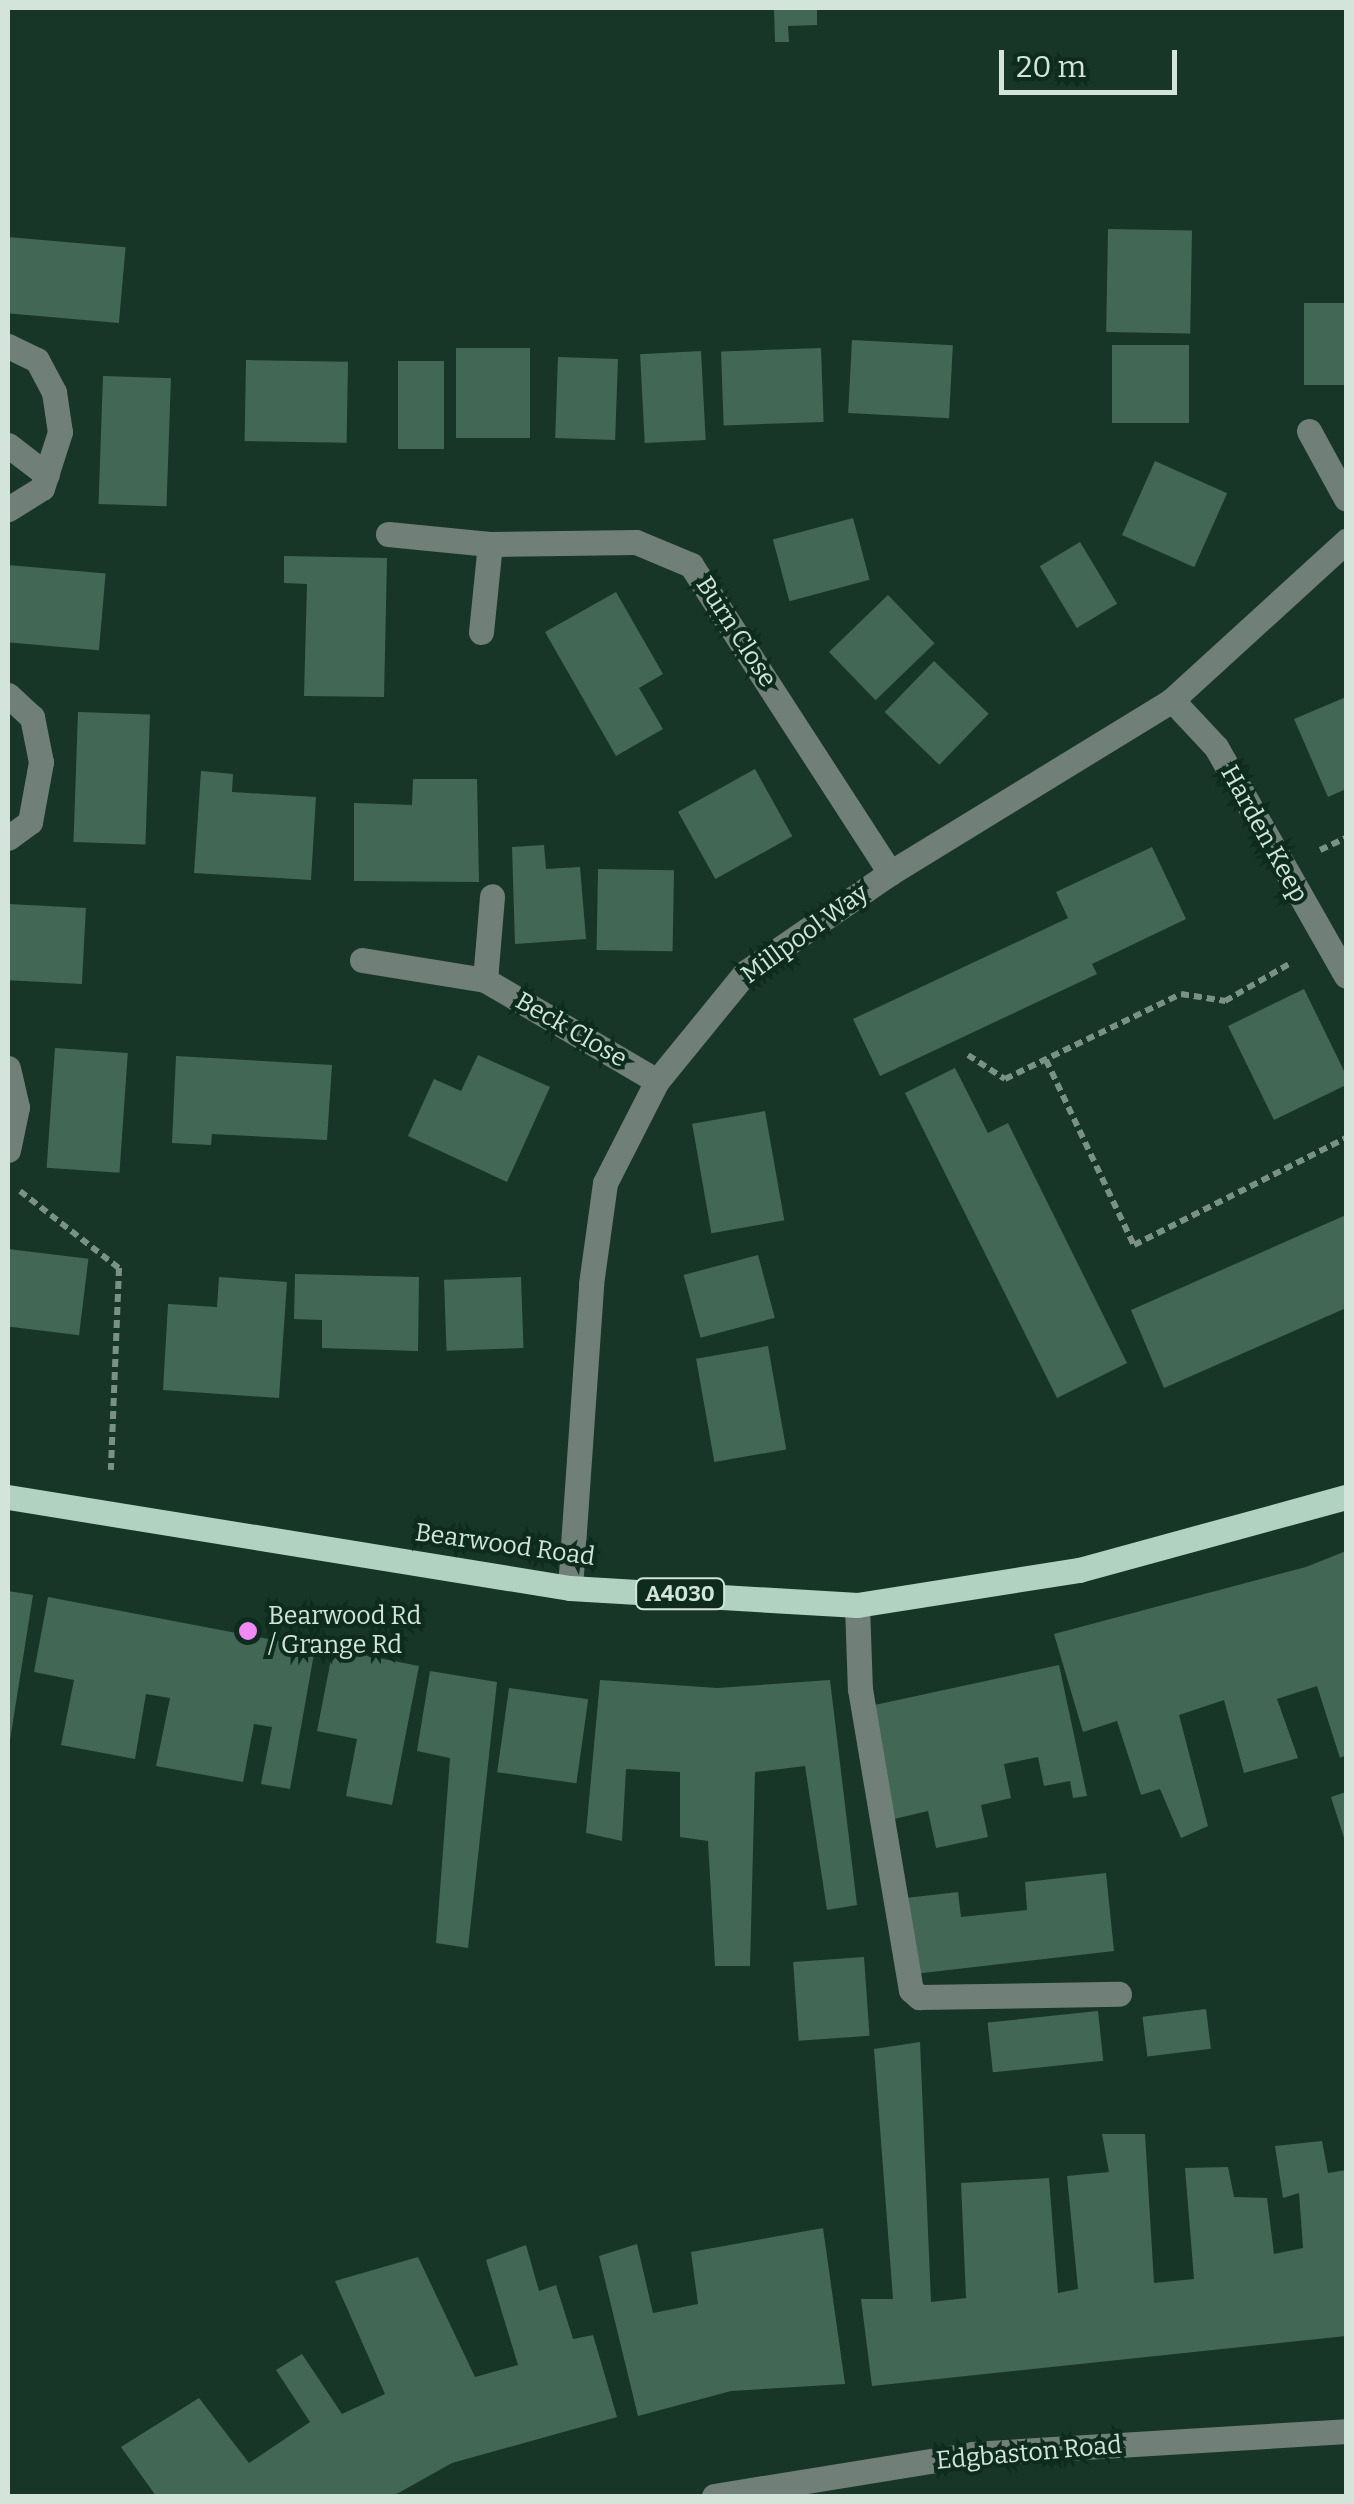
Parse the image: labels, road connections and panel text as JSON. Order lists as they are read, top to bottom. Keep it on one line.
{"streets":{"main road":["Bearwood Road","A4030"],"street":["Burn Close","Harden Keep","Millpool Way","Beck Close","Edgbaston Road"]},"crossings":[["Burn Close","Millpool Way"],["Harden Keep","Millpool Way"],["Millpool Way","Beck Close"],["Millpool Way","Bearwood Road"]],"places":["Bearwood Rd / Grange Rd"],"scale_bar":"20 m"}
